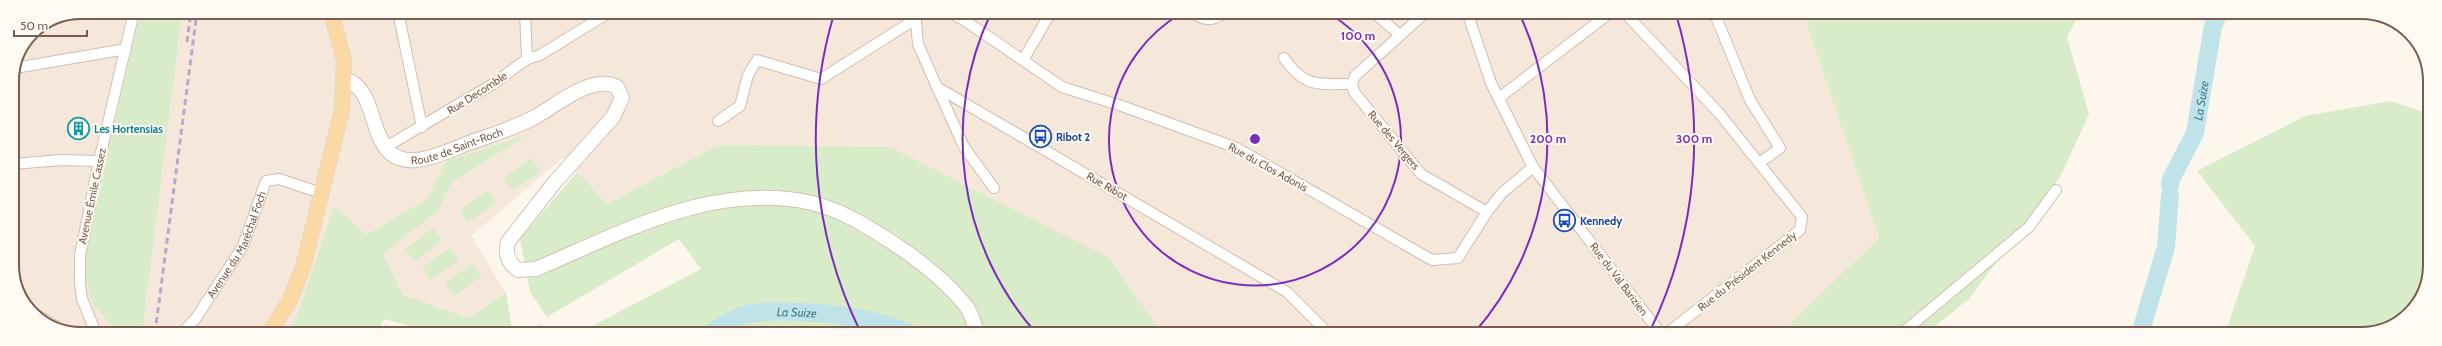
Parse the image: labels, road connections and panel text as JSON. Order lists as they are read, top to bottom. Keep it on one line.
{"streets":{"main road":["Route de Saint-Roch"],"street":["Rue Decomble","Rue des Vergers","Rue du Clos Adonis","Rue Ribot","Avenue Émile Cassez","Avenue du Maréchal Foch","Rue du Président Kennedy","Rue du Val Barizien"]},"crossings":[["Rue Decomble","Route de Saint-Roch"],["Rue des Vergers","Rue du Clos Adonis"],["Rue du Clos Adonis","Rue du Val Barizien"]],"water":["La Suize"],"places":{"building":["Les Hortensias"],"bus stop":["Ribot 2","Kennedy"]},"scale_bar":"50 m","rings":["100 m","200 m","300 m"]}
